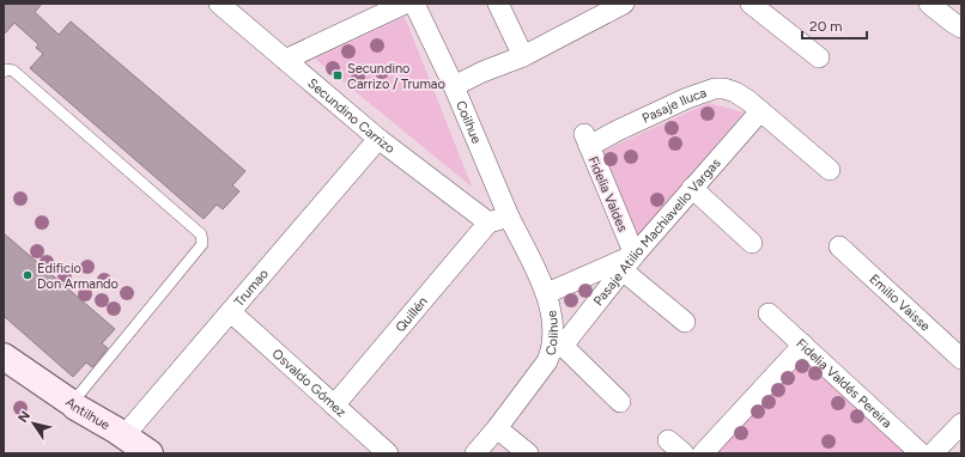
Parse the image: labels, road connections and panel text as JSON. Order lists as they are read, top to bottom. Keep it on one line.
{"streets":{"main road":["Antilhue"],"street":["Pasaje Iluca","Secundino Carrizo","Coilhue","Fidelia Valdes","Pasaje Atilio Machiavello Vargas","Trumao","Emilio Vaisse","Quillén","Colihue","Osvaldo Gómez","Fidelia Valdés Pereira"]},"crossings":[["Pasaje Iluca","Fidelia Valdes"],["Pasaje Iluca","Pasaje Atilio Machiavello Vargas"],["Secundino Carrizo","Trumao"],["Secundino Carrizo","Quillén"],["Coilhue","Colihue"],["Fidelia Valdes","Pasaje Atilio Machiavello Vargas"],["Pasaje Atilio Machiavello Vargas","Colihue"],["Trumao","Osvaldo Gómez"],["Trumao","Antilhue"],["Quillén","Osvaldo Gómez"]],"places":{"transit":["Secundino Carrizo / Trumao"],"other":["Edificio Don Armando"]},"scale_bar":"20 m","north":"top left"}
